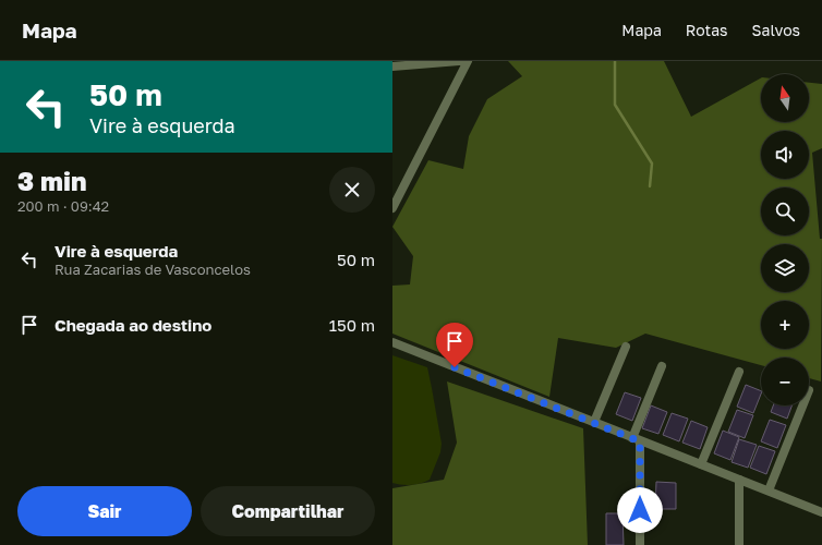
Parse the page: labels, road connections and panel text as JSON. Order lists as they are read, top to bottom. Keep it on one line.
{"north":"top","page":{"header":"Mapa","nav":["Mapa","Rotas","Salvos"],"turn":["50 m","Vire à esquerda"],"map_buttons":["+","−"],"heading":["3 min","200 m · 09:42"],"list":[{"name":"Vire à esquerda","note":"Rua Zacarias de Vasconcelos","value":"50 m"},{"name":"Chegada ao destino","value":"150 m"}],"buttons":["Sair","Compartilhar"]}}
